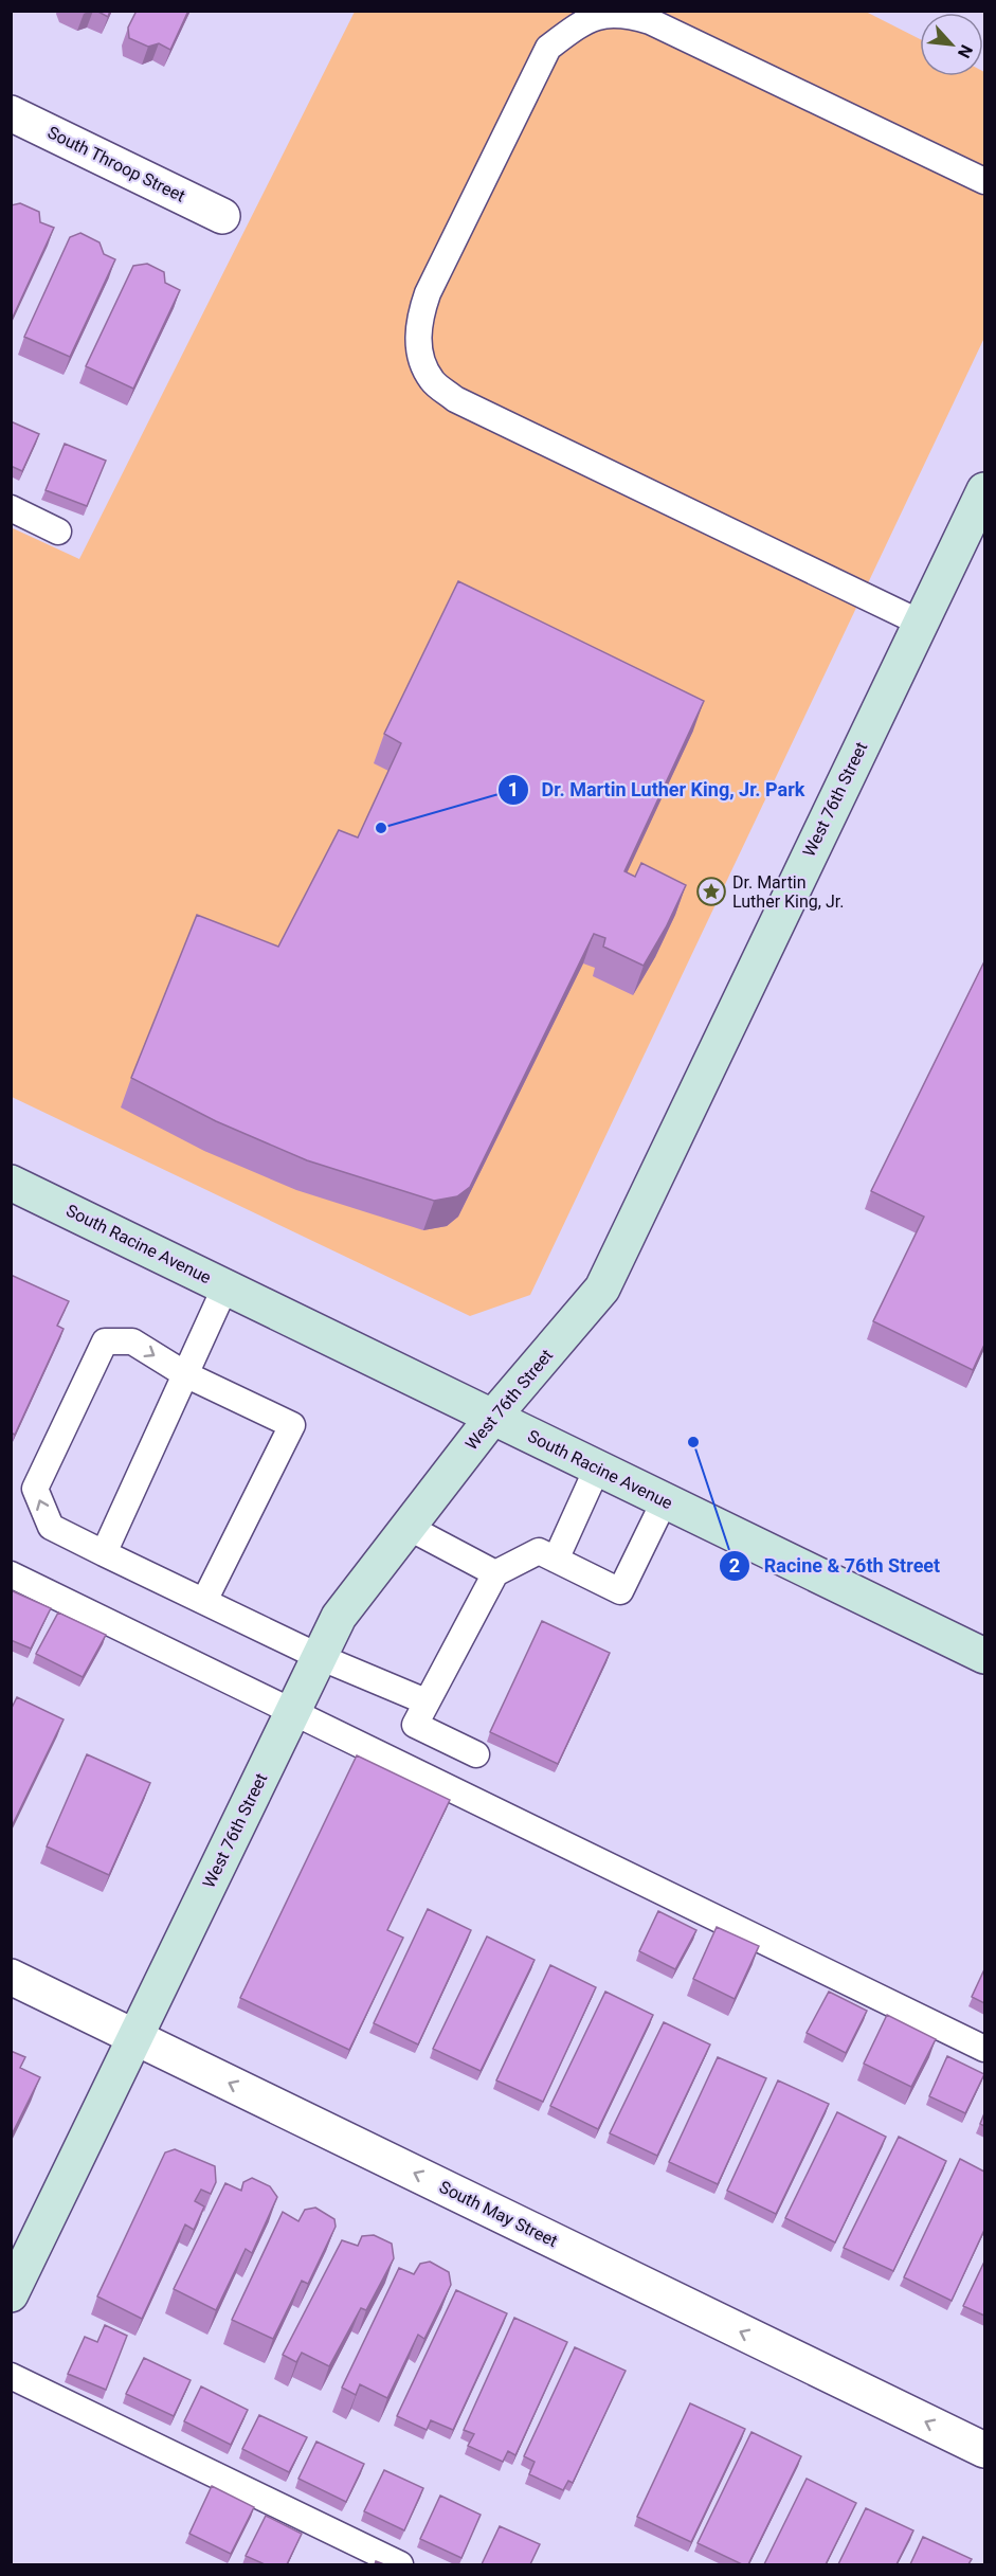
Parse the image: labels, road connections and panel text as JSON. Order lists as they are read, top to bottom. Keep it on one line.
{"streets":{"street":["South Throop Street","West 76th Street","South Racine Avenue","South May Street"]},"crossings":[["West 76th Street","South Racine Avenue"],["West 76th Street","South May Street"]],"one_way":["South May Street"],"places":{"other":["Dr. Martin Luther King, Jr. Park","Racine & 76th Street"],"place":["Dr. Martin Luther King, Jr."]},"north":"bottom right"}
